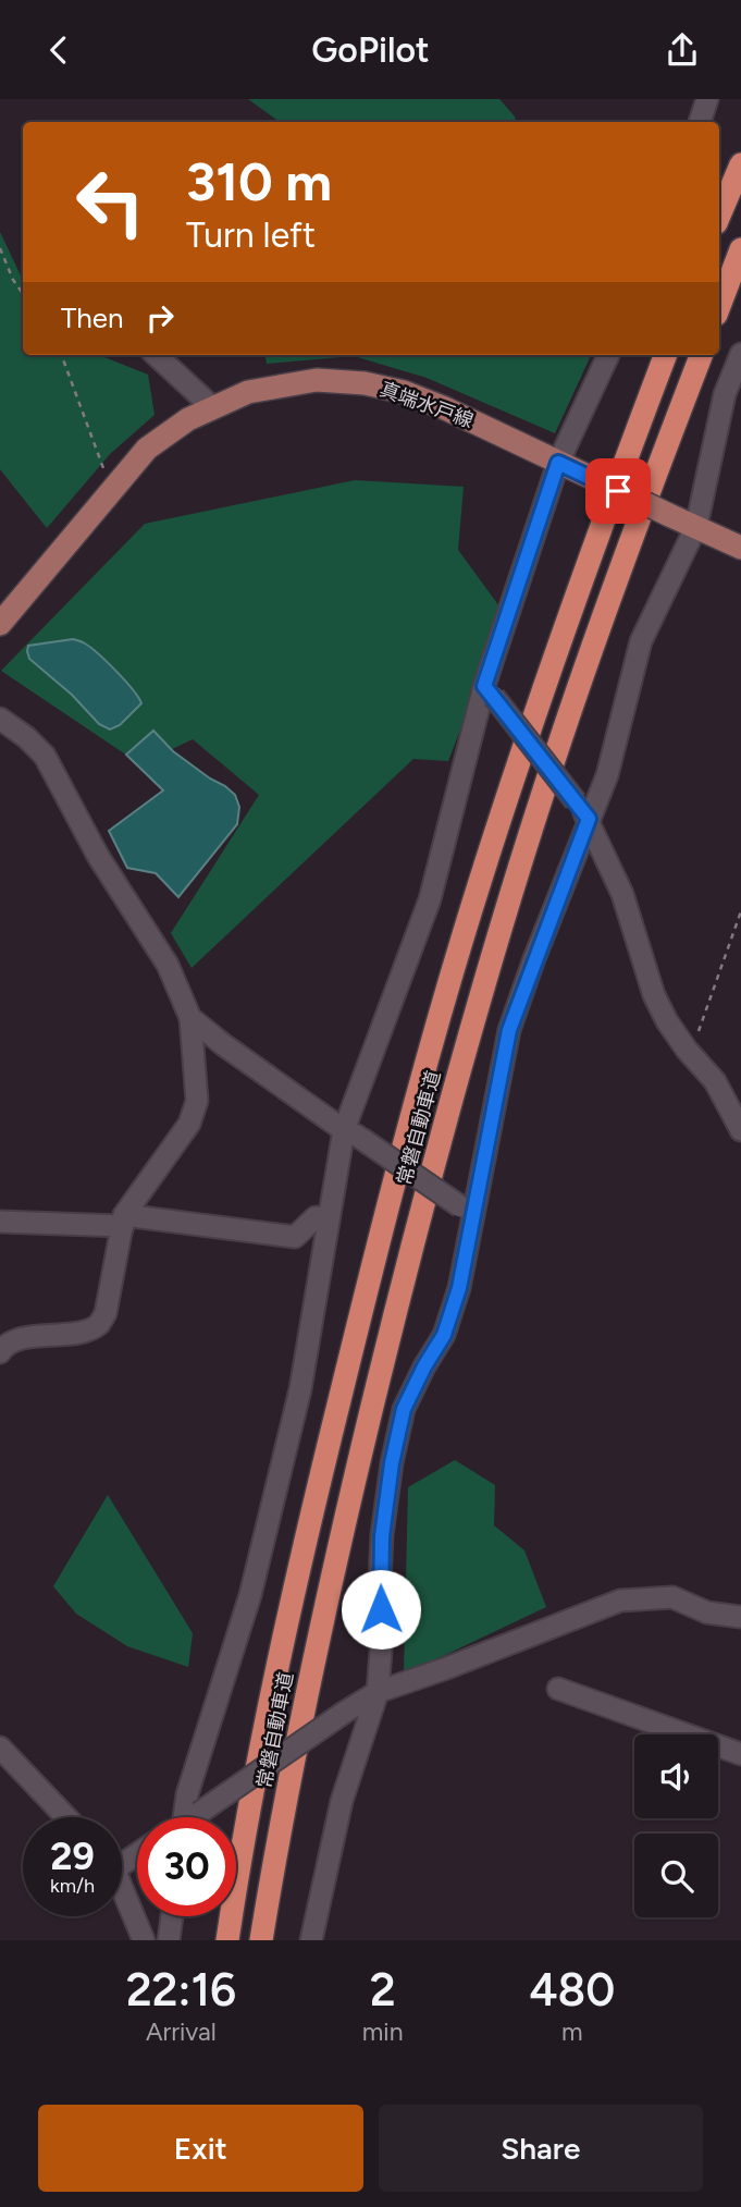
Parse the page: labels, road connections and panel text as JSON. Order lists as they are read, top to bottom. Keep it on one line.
{"streets":{"highway":["常磐自動車道"],"main road":["真端水戸線"]},"page":{"header":"GoPilot","turn":["310 m","Turn left"],"then":"Then","speed":"29 km/h","limit":"30","eta":["22:16","Arrival","2","min","480","m"],"buttons":["Exit","Share"]}}
